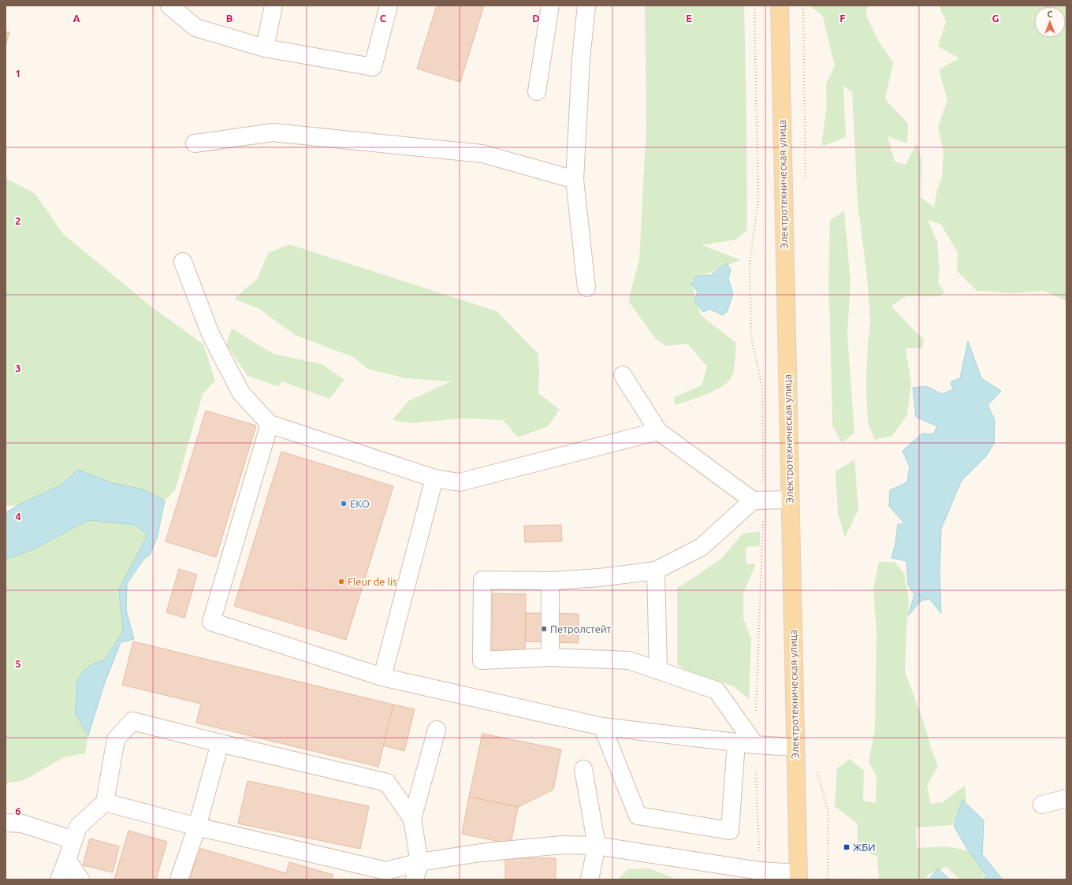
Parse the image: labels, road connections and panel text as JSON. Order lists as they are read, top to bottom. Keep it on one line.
{"streets":{"main road":["Электротехническая улица"]},"places":{"other":["EKO","Fleur de lis","Петролстейт"],"transit":["ЖБИ"]},"north":"top","grid":{"columns":["A","B","C","D","E","F","G"],"rows":["1","2","3","4","5","6"]}}
